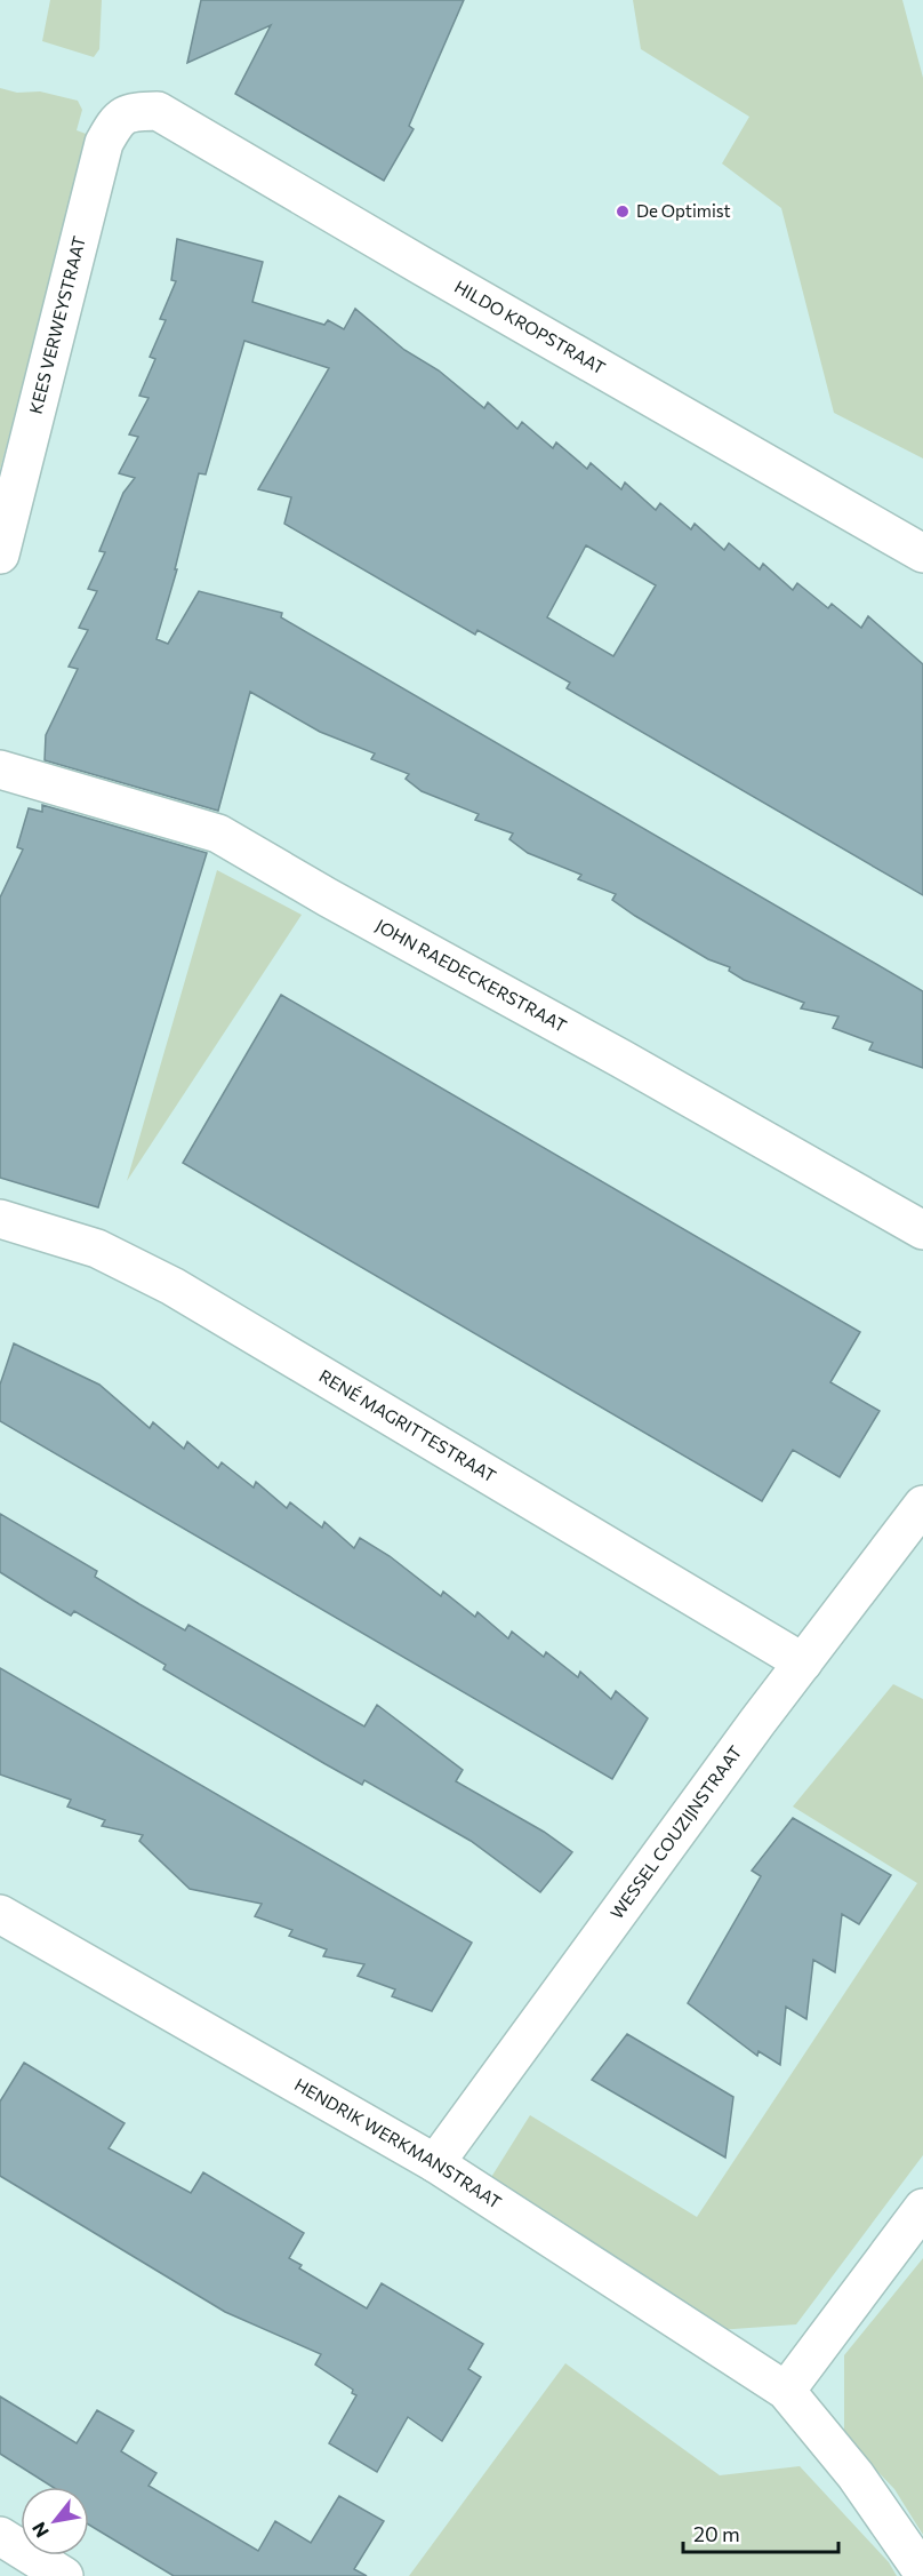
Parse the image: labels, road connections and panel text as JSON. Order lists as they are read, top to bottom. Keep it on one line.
{"streets":{"street":["KEES VERWEYSTRAAT","HILDO KROPSTRAAT","JOHN RAEDECKERSTRAAT","RENÉ MAGRITTESTRAAT","WESSEL COUZIJNSTRAAT","HENDRIK WERKMANSTRAAT"]},"crossings":[["KEES VERWEYSTRAAT","HILDO KROPSTRAAT"],["RENÉ MAGRITTESTRAAT","WESSEL COUZIJNSTRAAT"],["WESSEL COUZIJNSTRAAT","HENDRIK WERKMANSTRAAT"]],"places":["De Optimist"],"scale_bar":"20 m","north":"bottom left"}
